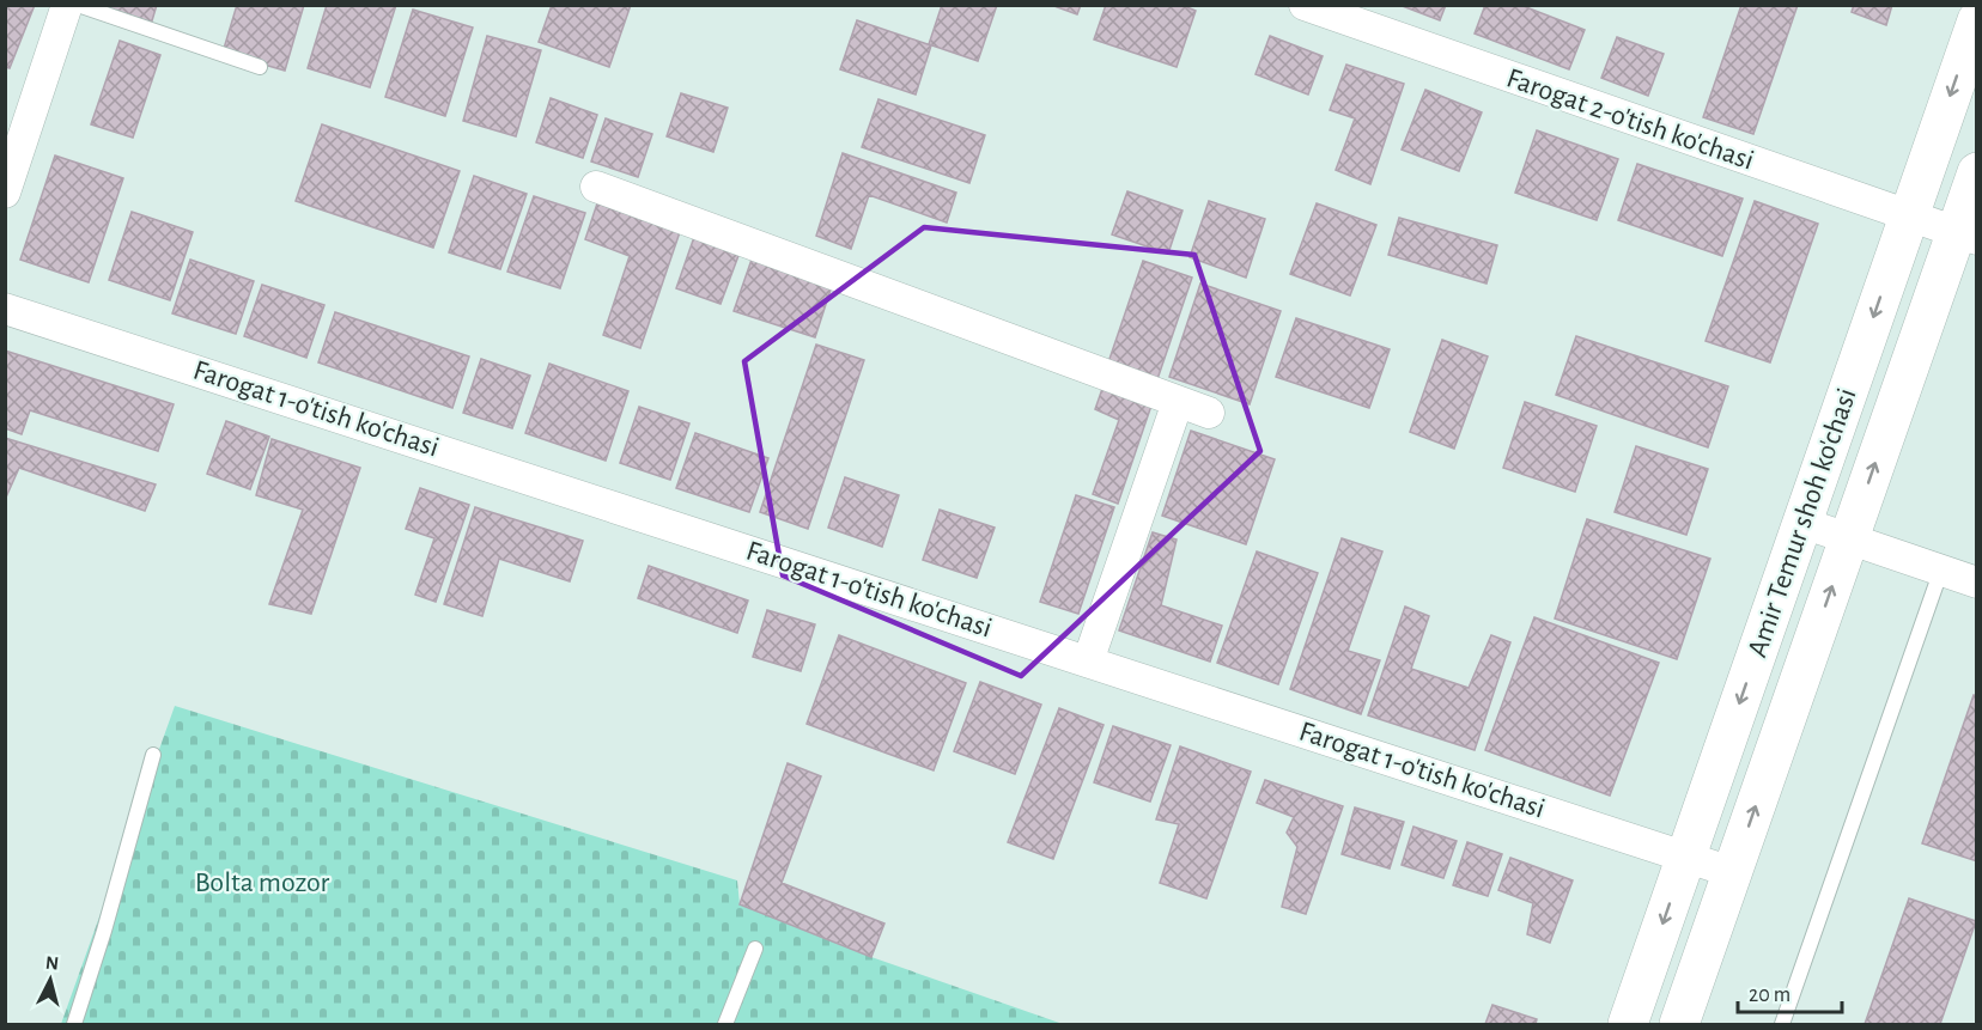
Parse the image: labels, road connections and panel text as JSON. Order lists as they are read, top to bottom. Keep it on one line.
{"streets":{"main road":["Amir Temur shoh ko'chasi"],"street":["Farogat 2-o'tish ko'chasi","Farogat 1-o'tish ko'chasi"]},"crossings":[["Farogat 2-o'tish ko'chasi","Amir Temur shoh ko'chasi"],["Farogat 1-o'tish ko'chasi","Amir Temur shoh ko'chasi"]],"parks":["Bolta mozor"],"scale_bar":"20 m","north":"top"}
